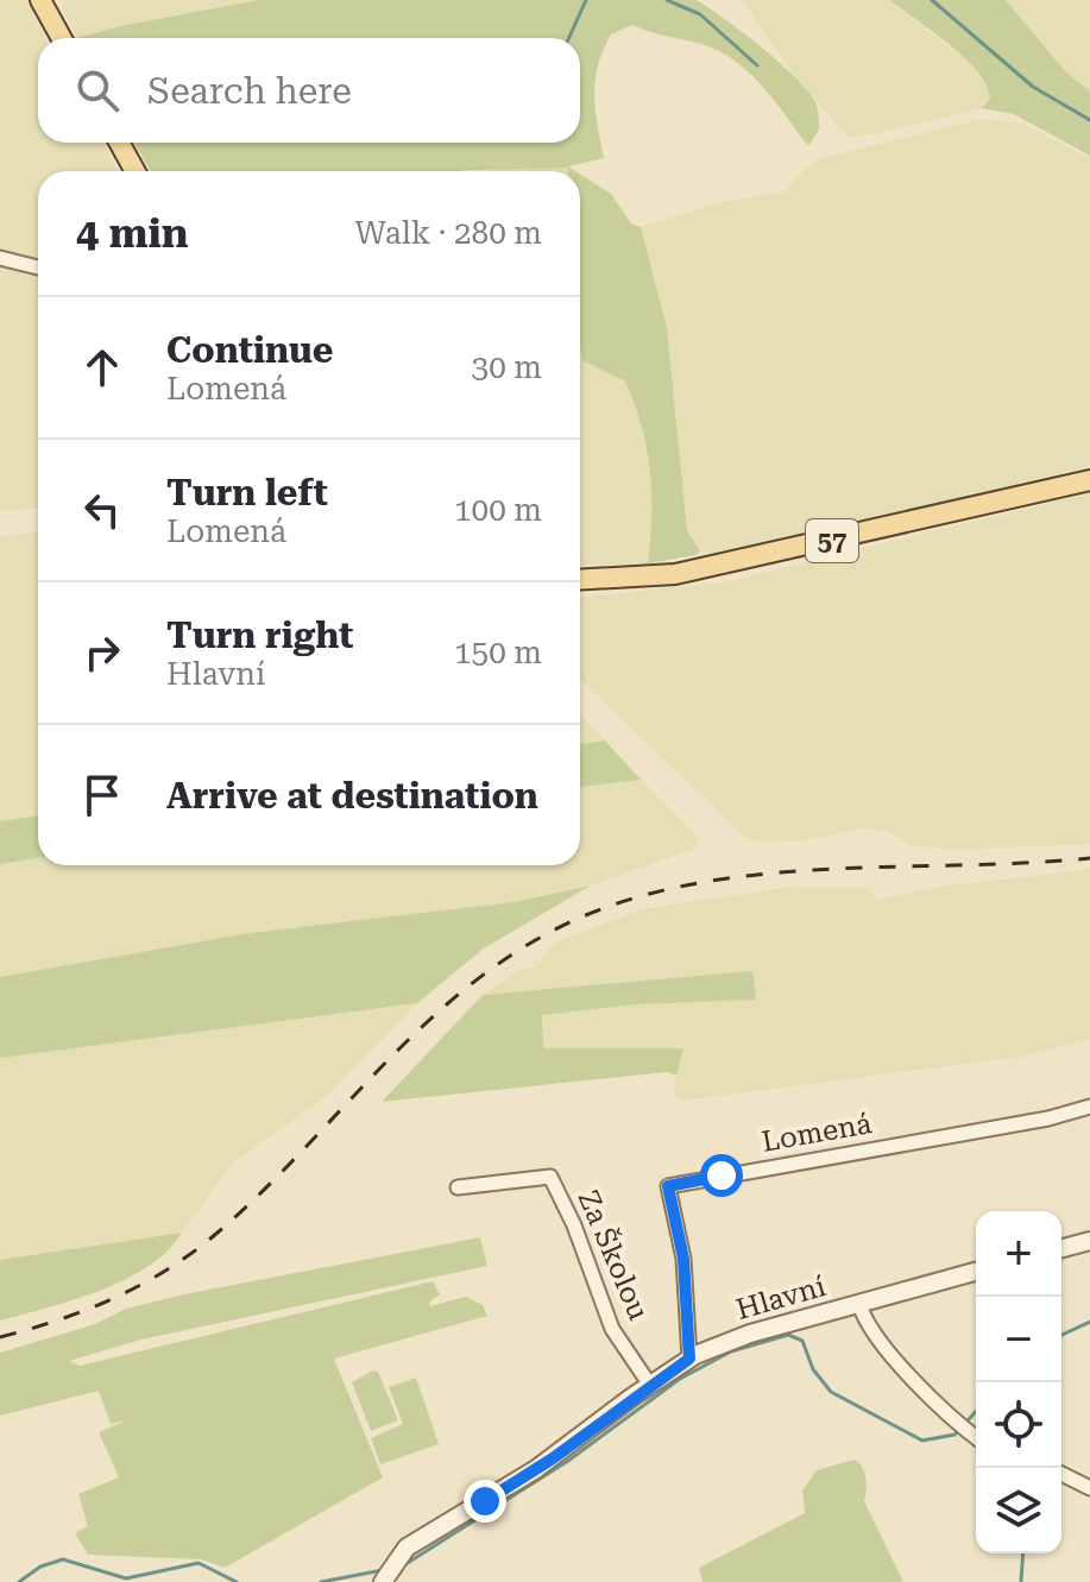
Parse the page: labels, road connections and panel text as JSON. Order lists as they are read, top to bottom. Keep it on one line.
{"streets":{"main road":["57"],"street":["Lomená","Za Školou","Hlavní"]},"crossings":[["Lomená","Hlavní"],["Za Školou","Hlavní"]],"page":{"search":"Search here","heading":["4 min","Walk · 280 m"],"list":[["Continue","Lomená","30 m"],["Turn left","Lomená","100 m"],["Turn right","Hlavní","150 m"],"Arrive at destination"],"map_buttons":["+","−"]}}
